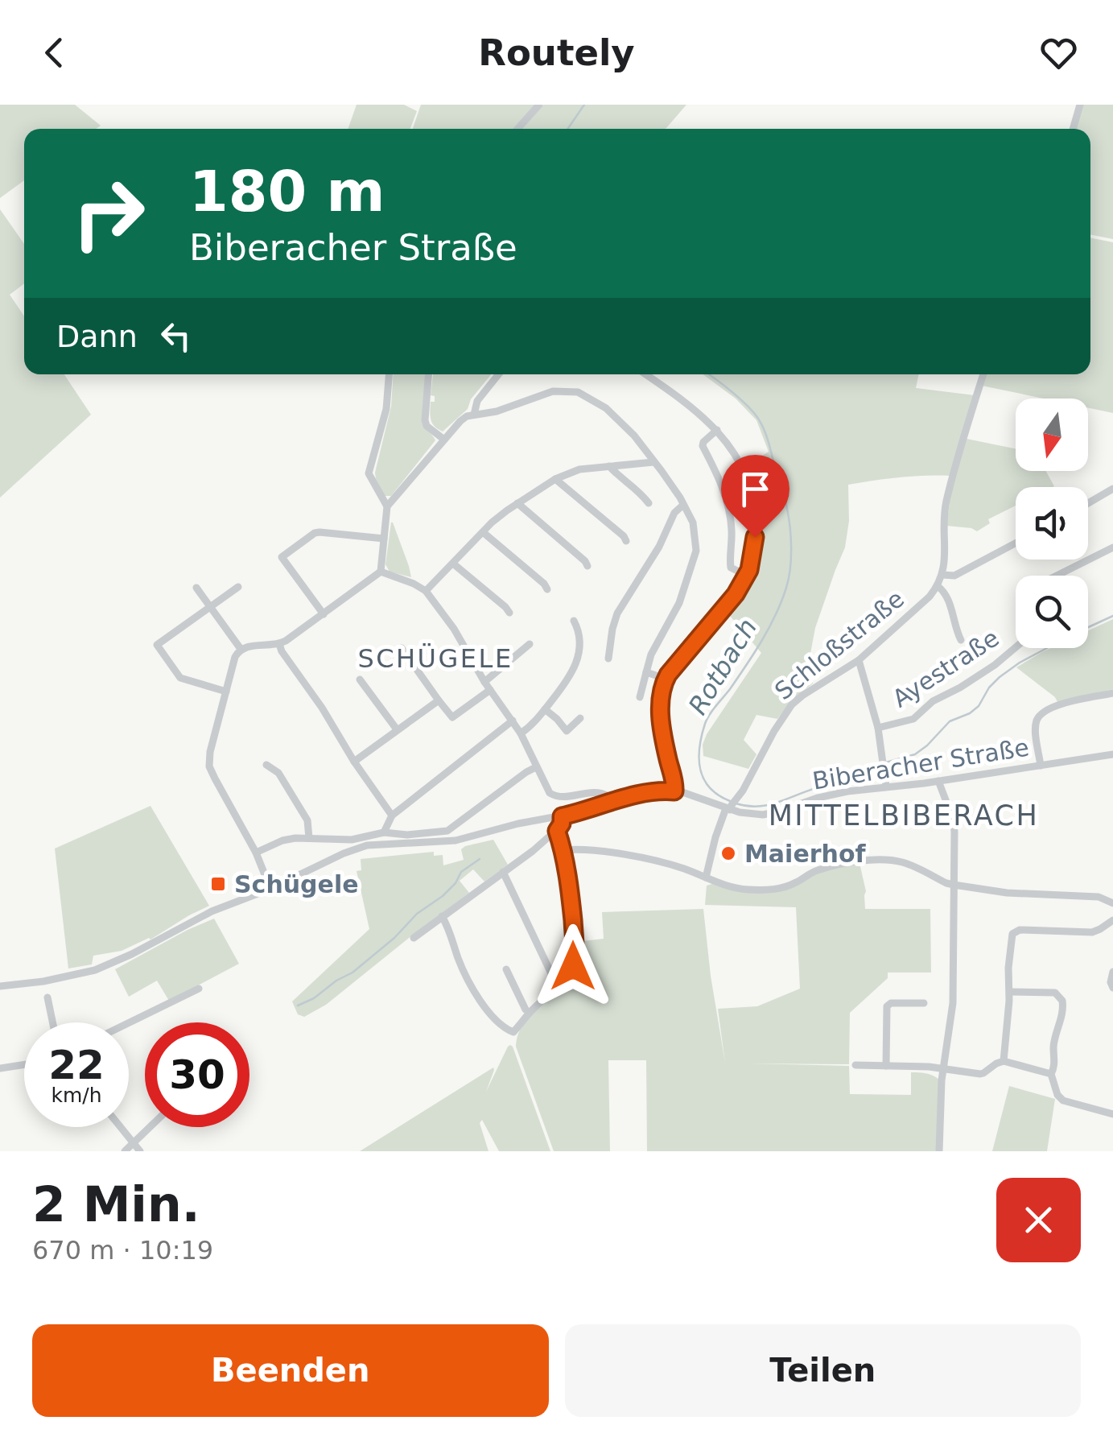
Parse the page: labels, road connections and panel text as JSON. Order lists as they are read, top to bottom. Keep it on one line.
{"streets":{"street":["Schloßstraße","Ayestraße","Biberacher Straße"]},"crossings":[["Schloßstraße","Biberacher Straße"]],"districts":["SCHÜGELE","MITTELBIBERACH"],"water":["Rotbach"],"places":{"other":["Maierhof"],"transit":["Schügele"]},"north":"bottom","page":{"header":"Routely","turn":["180 m","Biberacher Straße"],"then":"Dann","speed":"22 km/h","limit":"30","heading":["2 Min.","670 m · 10:19"],"buttons":["Beenden","Teilen"]}}
